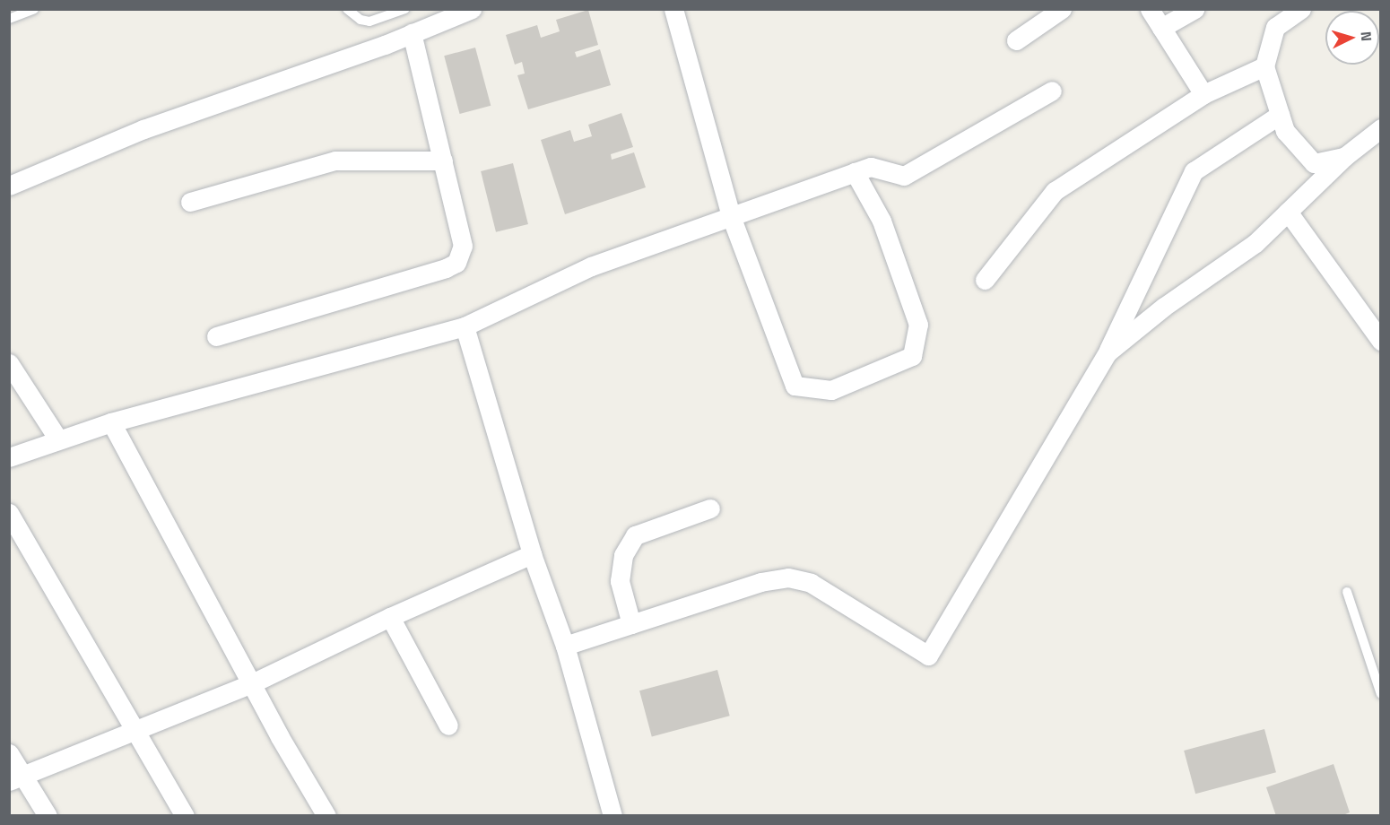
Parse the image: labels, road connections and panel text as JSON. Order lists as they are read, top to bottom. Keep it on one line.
{"north":"right"}
